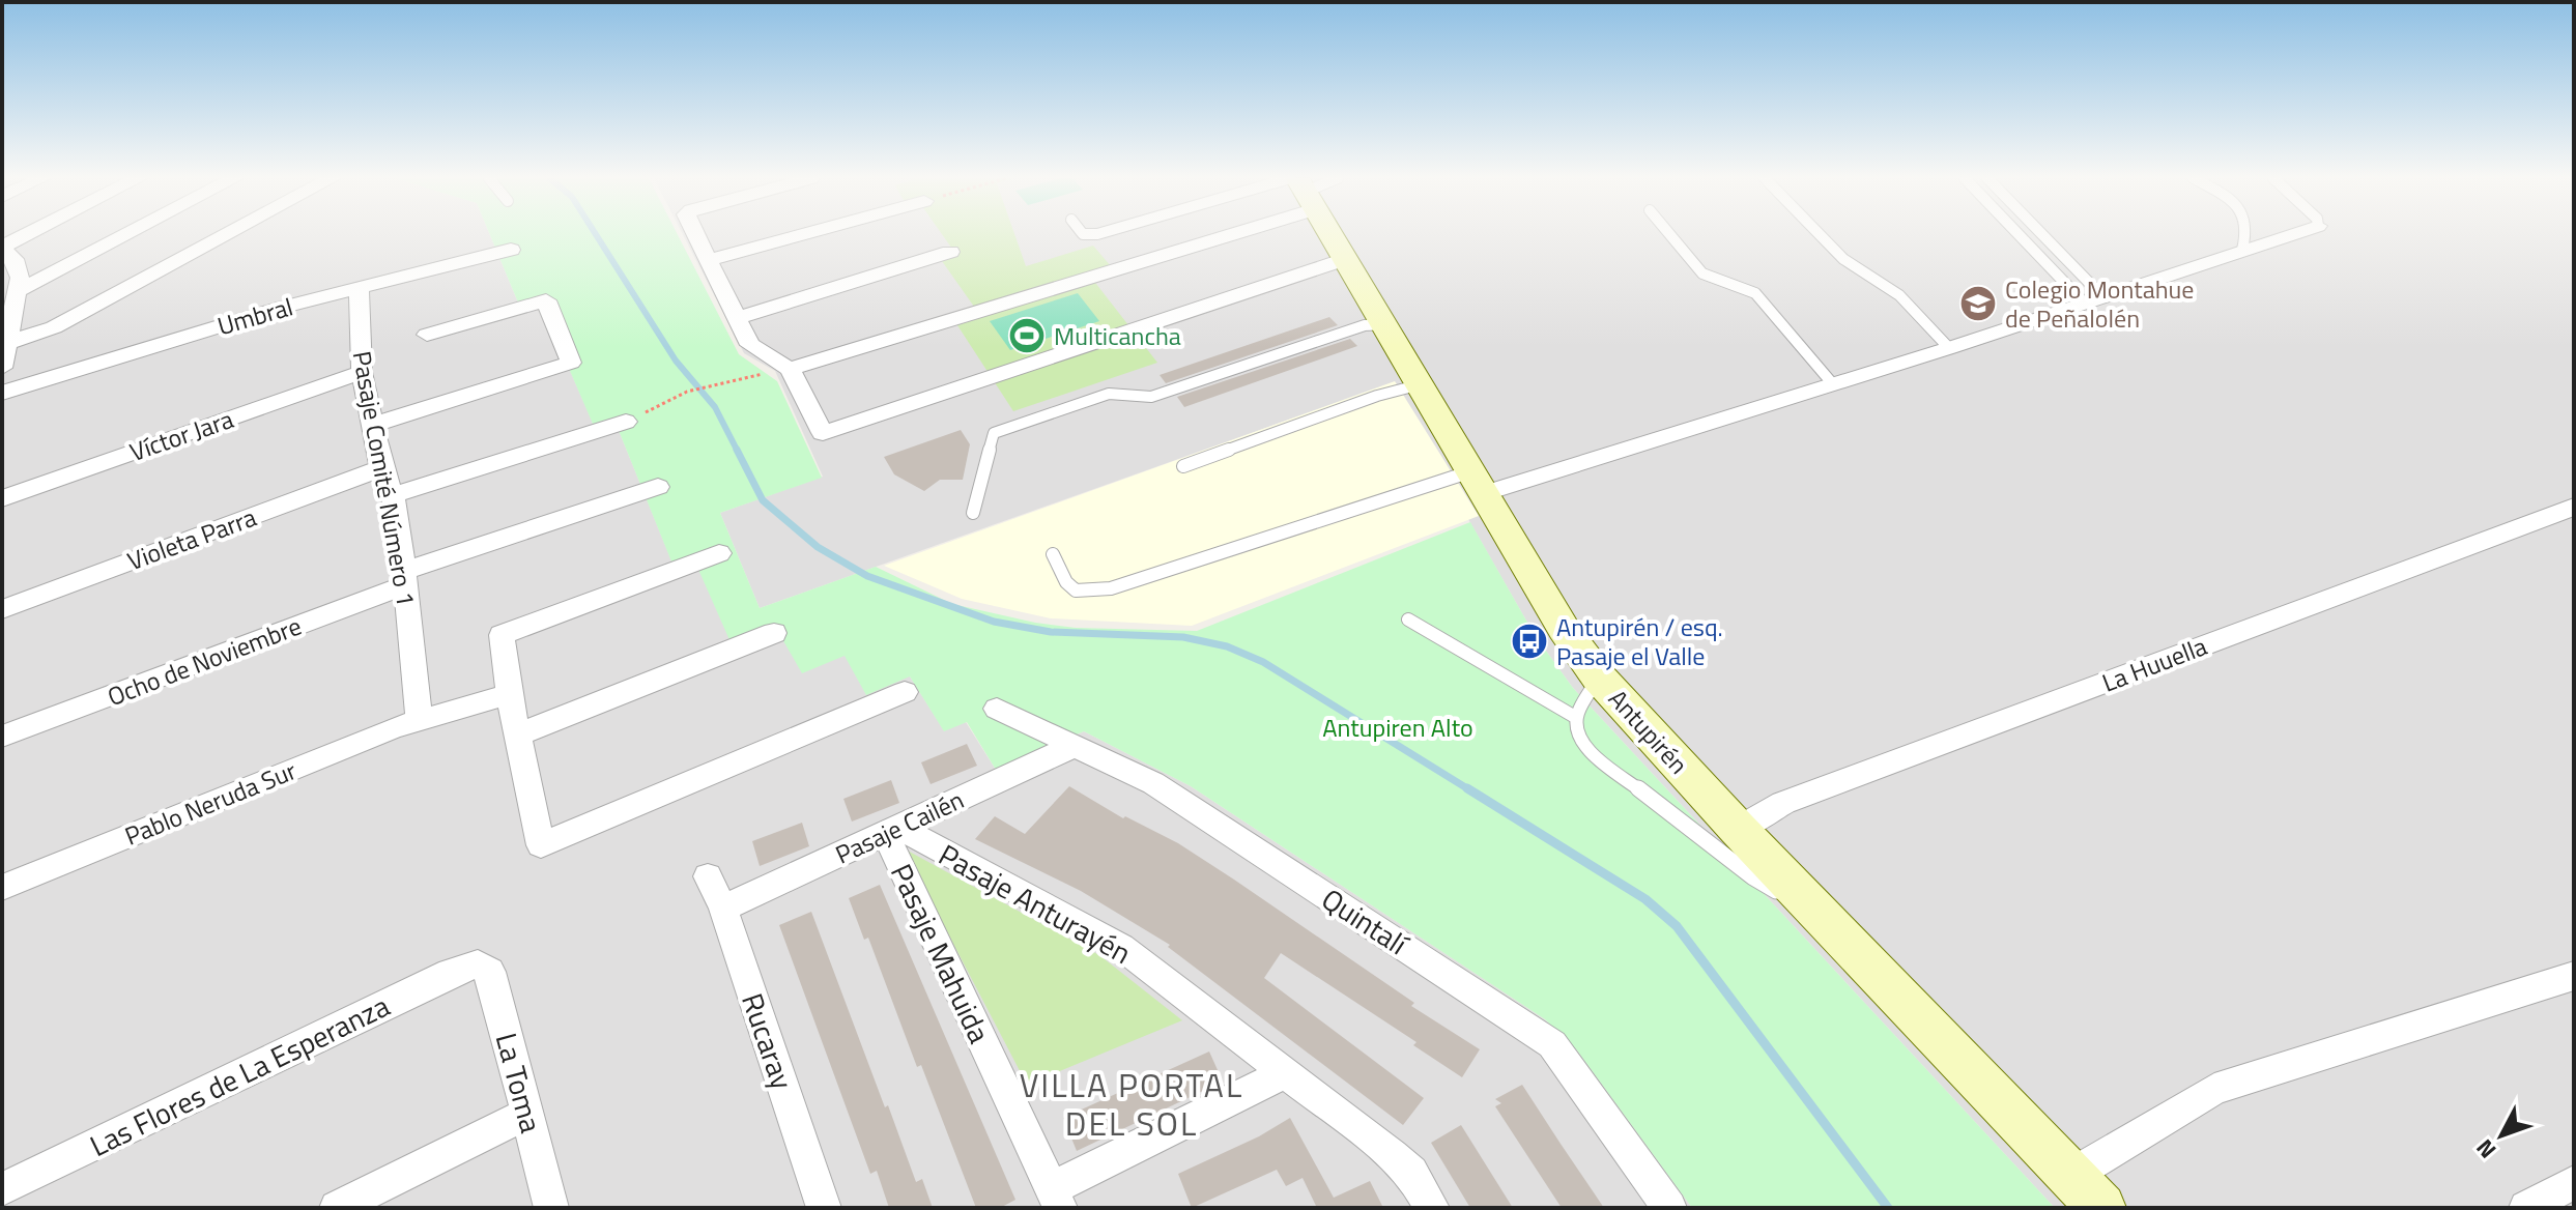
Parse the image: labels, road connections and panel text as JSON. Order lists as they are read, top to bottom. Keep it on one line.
{"streets":{"street":["Umbral","Víctor Jara","Pasaje Comité Número 1","Violeta Parra","Ocho de Noviembre","La Huuella","Antupirén","Pablo Neruda Sur","Pasaje Cailén","Pasaje Anturayén","Quintalí","Pasaje Mahuida","Rucaray","Las Flores de La Esperanza","La Toma"]},"crossings":[["Umbral","Pasaje Comité Número 1"],["Víctor Jara","Pasaje Comité Número 1"],["Pasaje Comité Número 1","Violeta Parra"],["Pasaje Comité Número 1","Ocho de Noviembre"],["Pasaje Comité Número 1","Pablo Neruda Sur"],["La Huuella","Antupirén"],["Pasaje Cailén","Pasaje Anturayén"],["Pasaje Cailén","Quintalí"],["Pasaje Cailén","Pasaje Mahuida"],["Pasaje Cailén","Rucaray"],["Pasaje Anturayén","Pasaje Mahuida"],["Las Flores de La Esperanza","La Toma"]],"districts":["VILLA PORTAL DEL SOL"],"parks":["Antupiren Alto"],"places":{"school or university":["Colegio Montahue de Peñalolén"],"sports":["Multicancha"],"bus stop":["Antupirén / esq. Pasaje el Valle"]},"north":"bottom left"}
